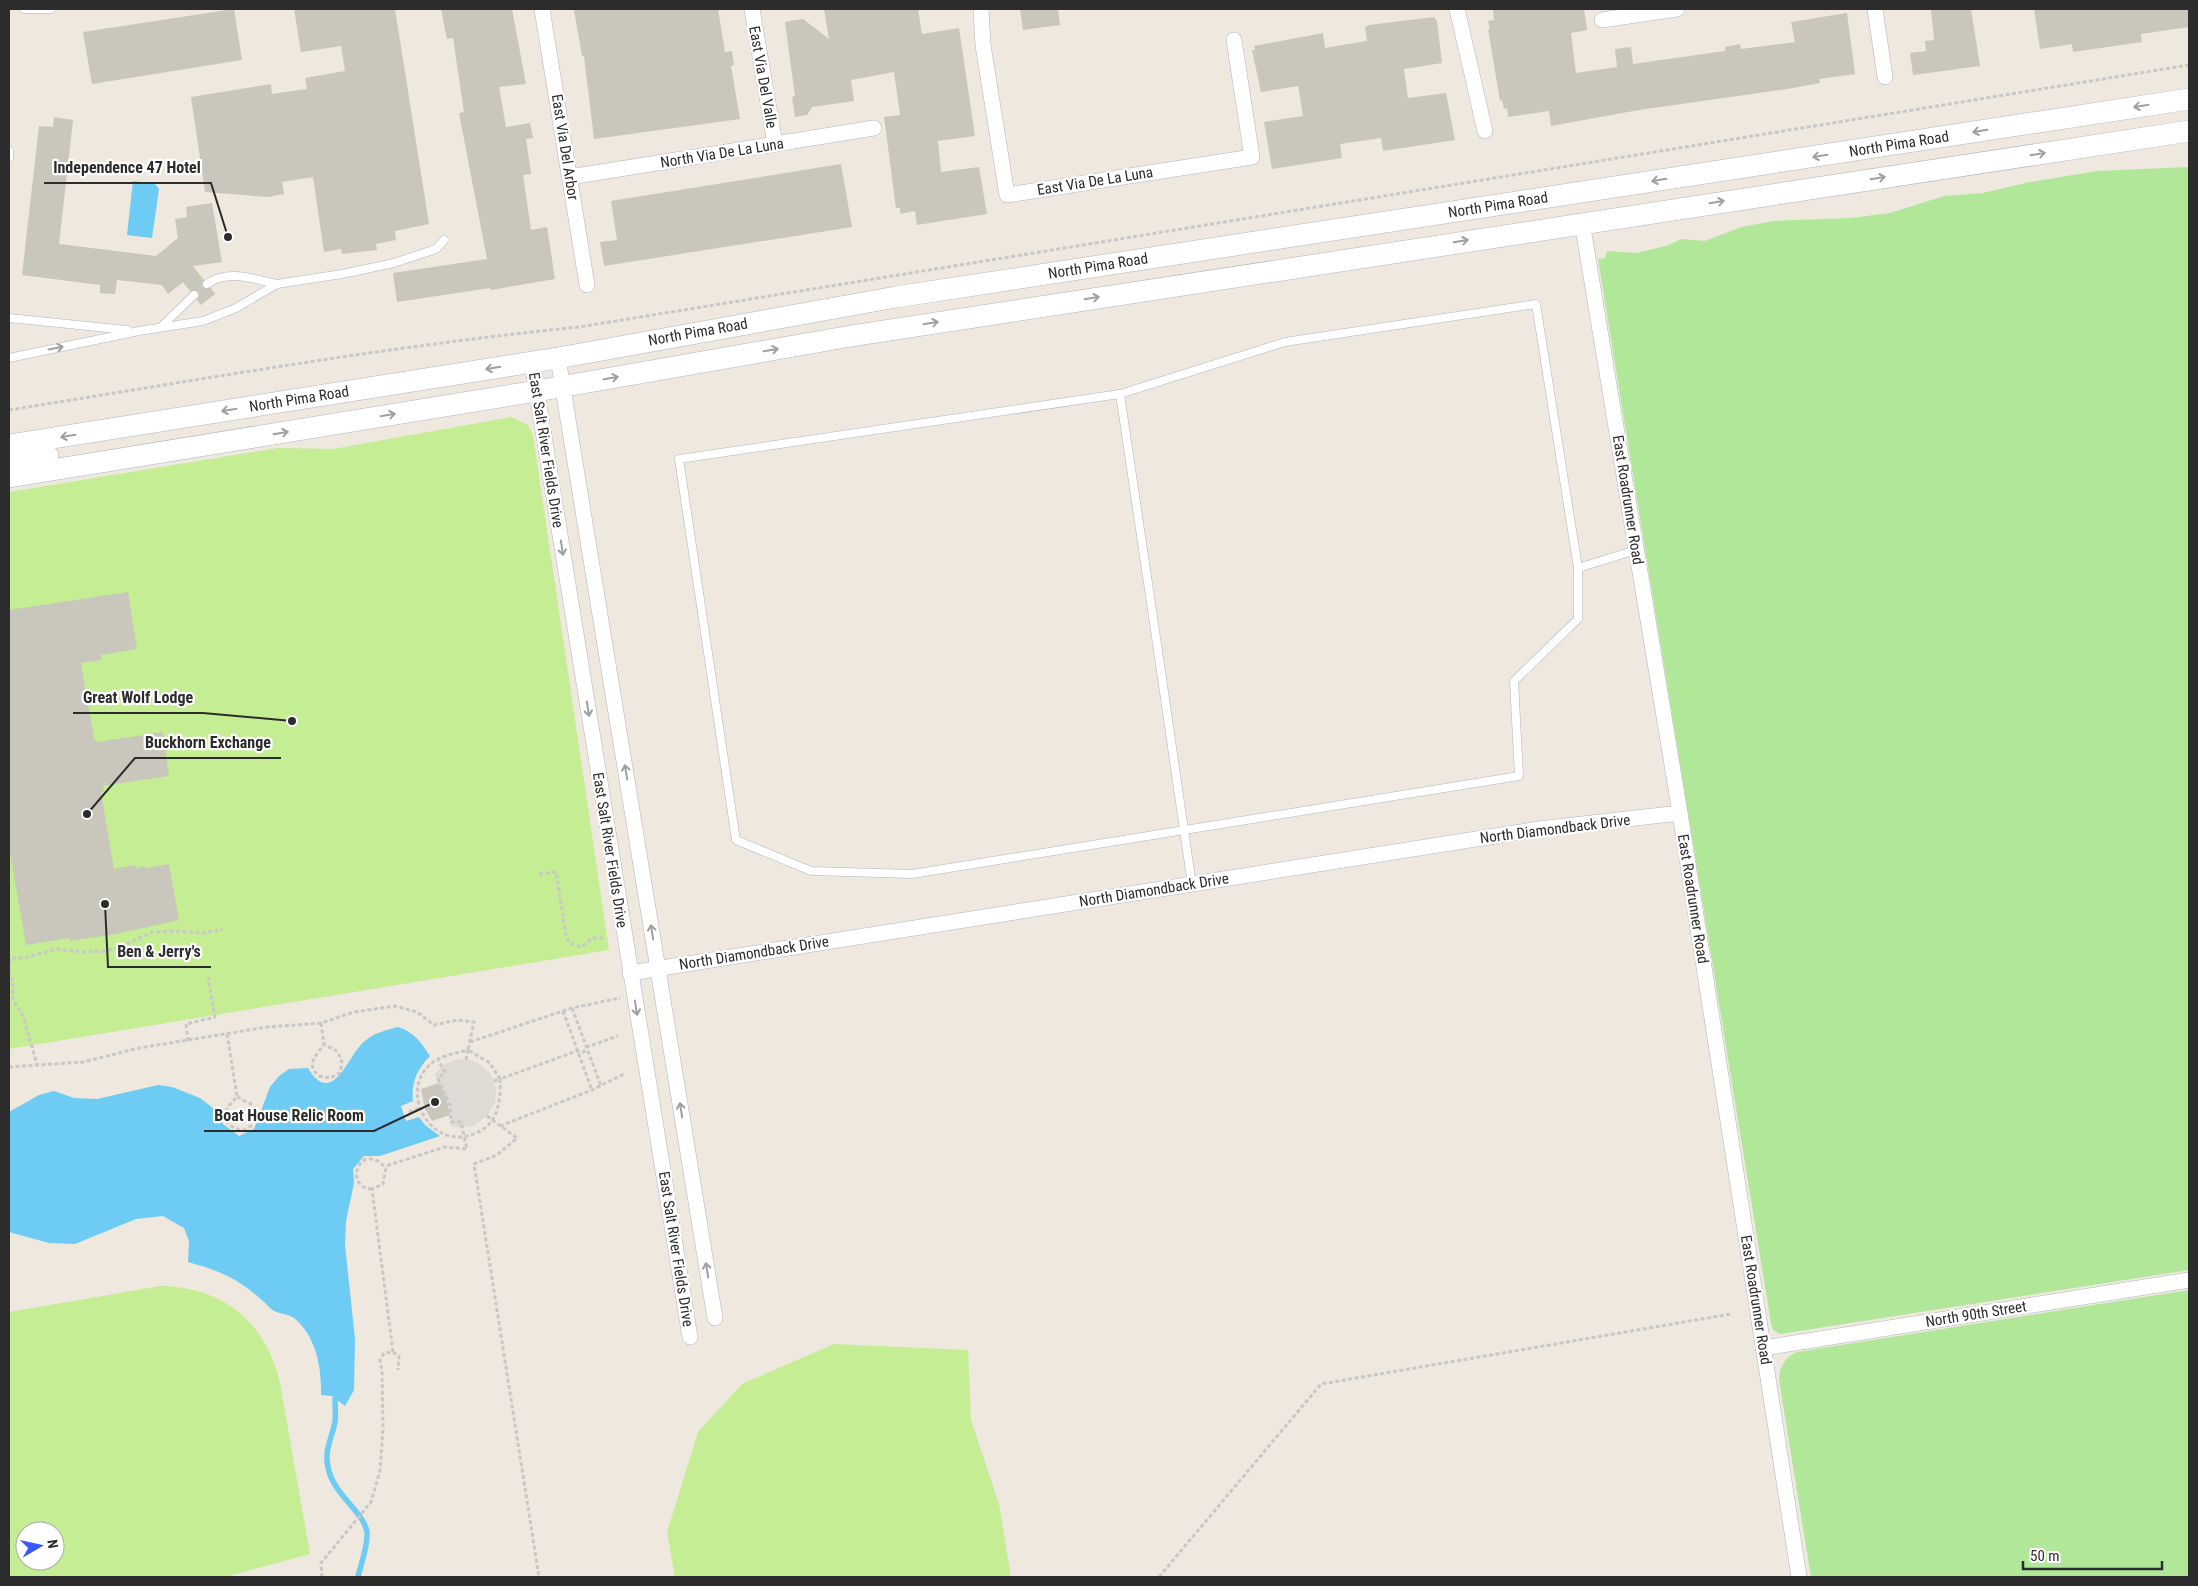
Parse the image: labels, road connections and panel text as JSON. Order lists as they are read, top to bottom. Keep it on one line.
{"streets":{"main road":["North Pima Road"],"street":["East Via Del Valle","East Via Del Arbor","North Via De La Luna","East Via De La Luna","East Salt River Fields Drive","East Roadrunner Road","North Diamondback Drive","North 90th Street"]},"crossings":[["East Via Del Valle","North Via De La Luna"],["North Pima Road","East Salt River Fields Drive"],["North Pima Road","East Roadrunner Road"],["East Via Del Arbor","North Via De La Luna"],["East Salt River Fields Drive","North Diamondback Drive"],["East Roadrunner Road","North Diamondback Drive"],["East Roadrunner Road","North 90th Street"]],"places":["Independence 47 Hotel","Great Wolf Lodge","Buckhorn Exchange","Ben & Jerry's","Boat House Relic Room"],"scale_bar":"50 m","north":"right"}
